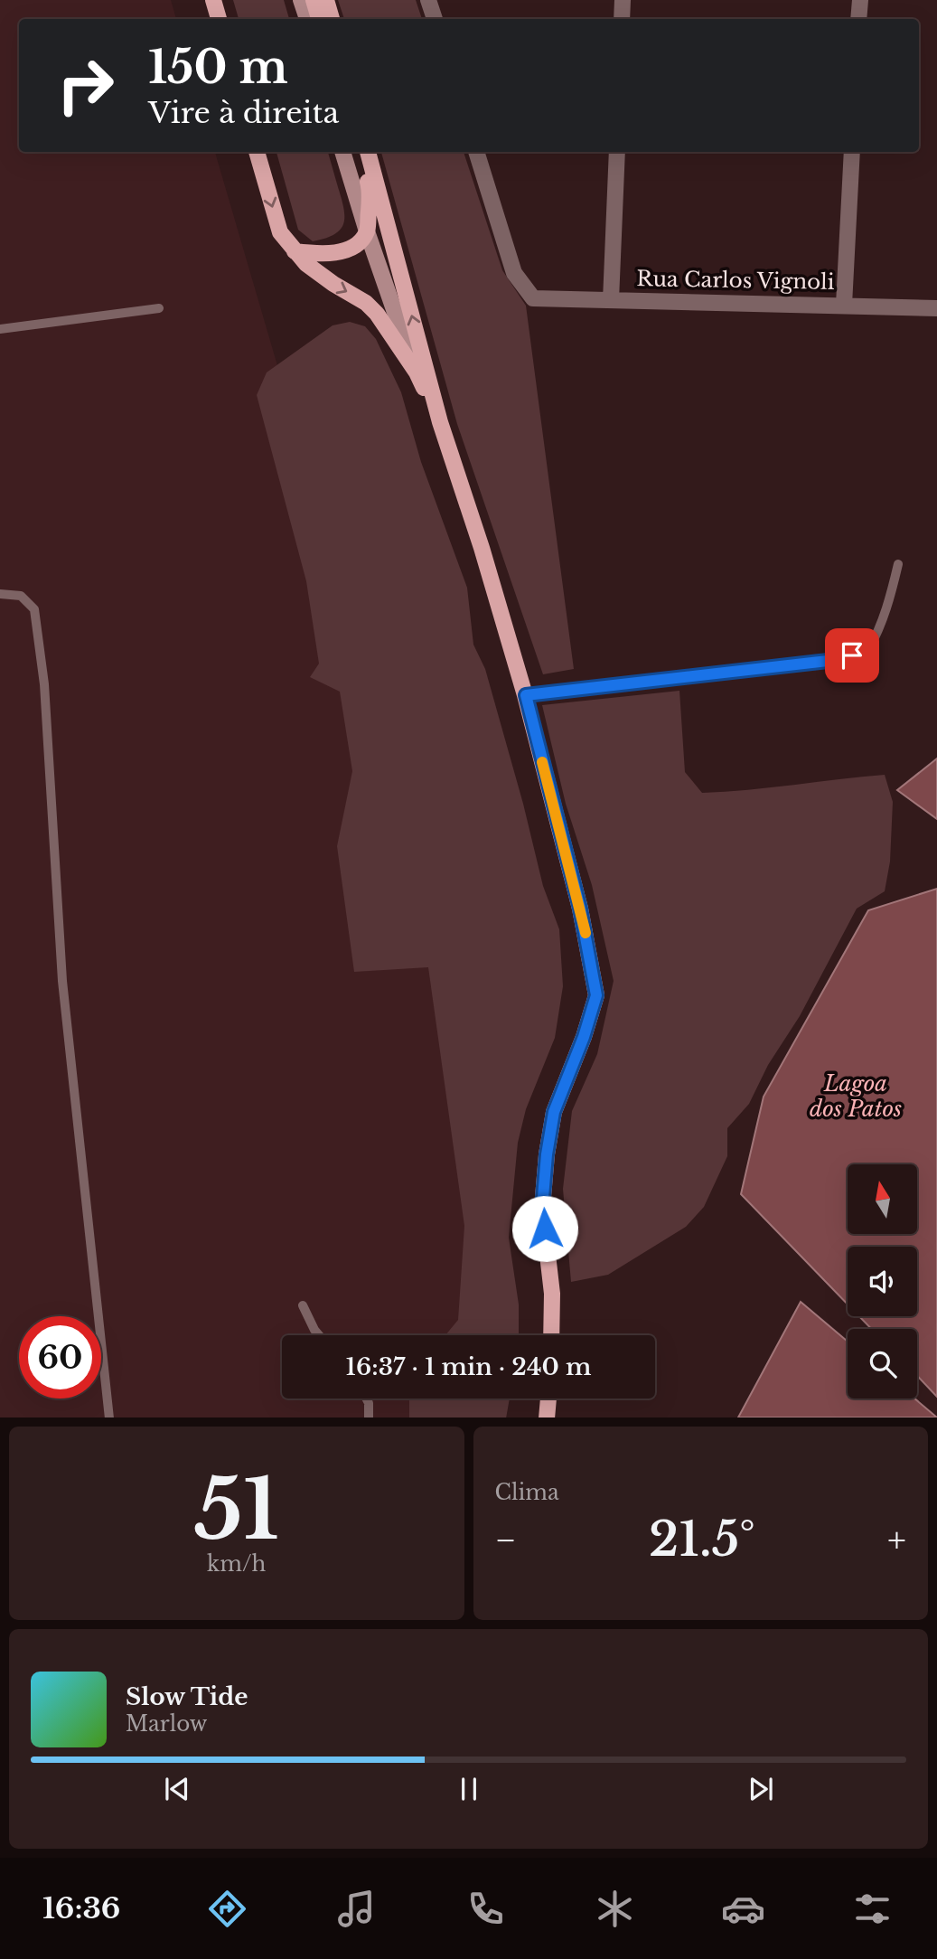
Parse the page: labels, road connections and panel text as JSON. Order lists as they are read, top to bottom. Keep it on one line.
{"streets":{"street":["Rua Carlos Vignoli"]},"water":["Lagoa dos Patos"],"north":"top","page":{"turn":["150 m","Vire à direita"],"limit":"60","trip":"16:37 · 1 min · 240 m","tile":[["51","km/h"],"Clima"],"heat":["−","21.5°","+"],"song":["Slow Tide","Marlow"],"tabs":"16:36"}}
